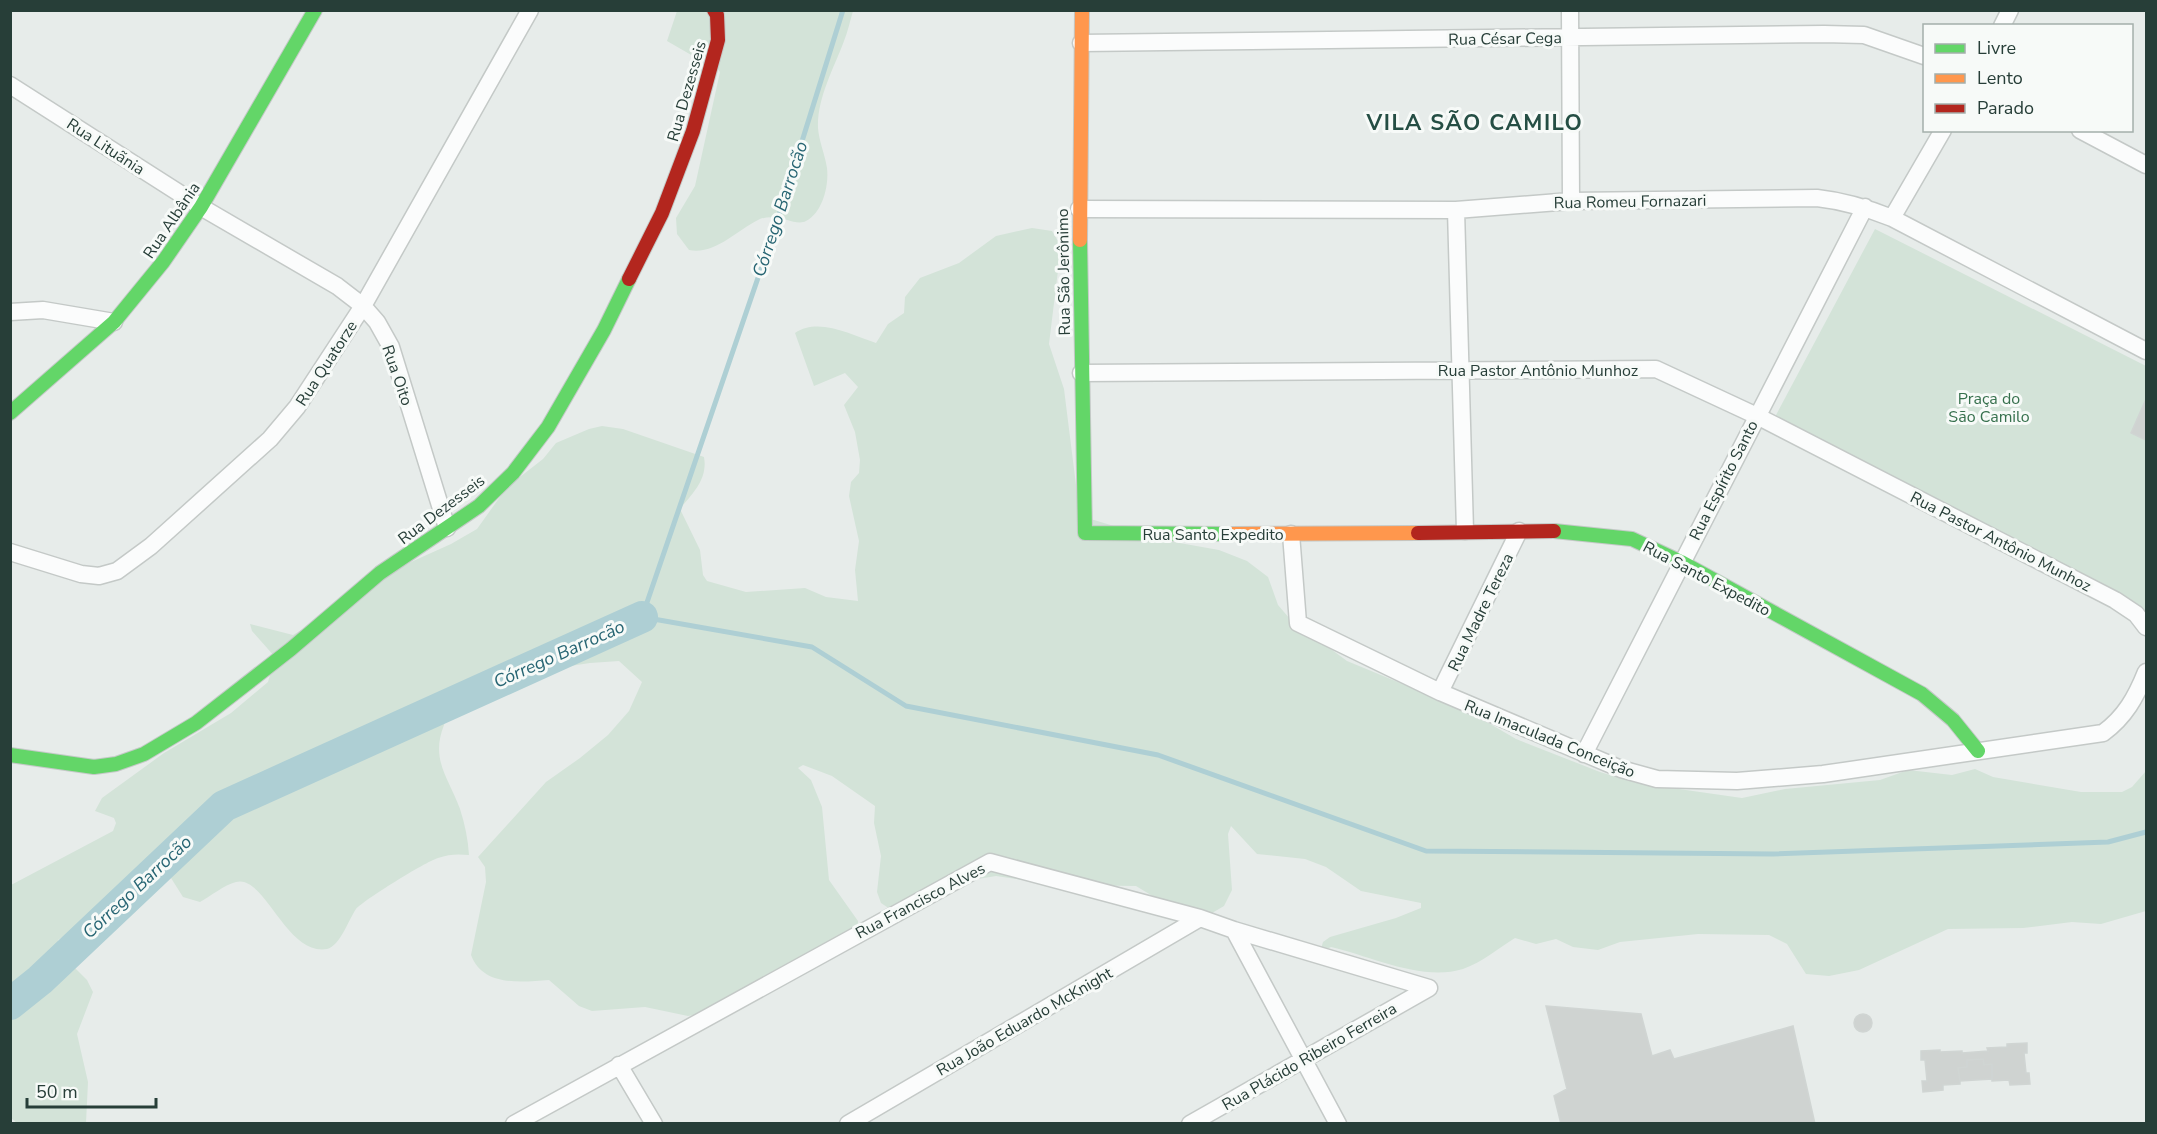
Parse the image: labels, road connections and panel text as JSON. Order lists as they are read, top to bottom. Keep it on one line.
{"streets":{"street":["Rua César Cega","Rua Dezesseis","Rua Lituãnia","Rua Romeu Fornazari","Rua Albânia","Rua São Jerônimo","Rua Quatorze","Rua Pastor Antônio Munhoz","Rua Oito","Rua Espírito Santo","Rua Santo Expedito","Rua Madre Tereza","Rua Imaculada Conceição","Rua Francisco Alves","Rua João Eduardo McKnight","Rua Plácido Ribeiro Ferreira"]},"crossings":[["Rua César Cega","Rua São Jerônimo"],["Rua Dezesseis","Rua Oito"],["Rua Lituãnia","Rua Albânia"],["Rua Lituãnia","Rua Oito"],["Rua Romeu Fornazari","Rua São Jerônimo"],["Rua Romeu Fornazari","Rua Espírito Santo"],["Rua Albânia","Rua Oito"],["Rua São Jerônimo","Rua Pastor Antônio Munhoz"],["Rua São Jerônimo","Rua Santo Expedito"],["Rua Quatorze","Rua Oito"],["Rua Pastor Antônio Munhoz","Rua Espírito Santo"],["Rua Espírito Santo","Rua Santo Expedito"],["Rua Espírito Santo","Rua Imaculada Conceição"],["Rua Santo Expedito","Rua Madre Tereza"],["Rua Santo Expedito","Rua Imaculada Conceição"],["Rua Madre Tereza","Rua Imaculada Conceição"],["Rua Francisco Alves","Rua João Eduardo McKnight"],["Rua Francisco Alves","Rua Plácido Ribeiro Ferreira"]],"districts":["VILA SÃO CAMILO"],"water":["Córrego Barrocão"],"parks":["Praça do São Camilo"],"legend":["Livre","Lento","Parado"],"scale_bar":"50 m"}
